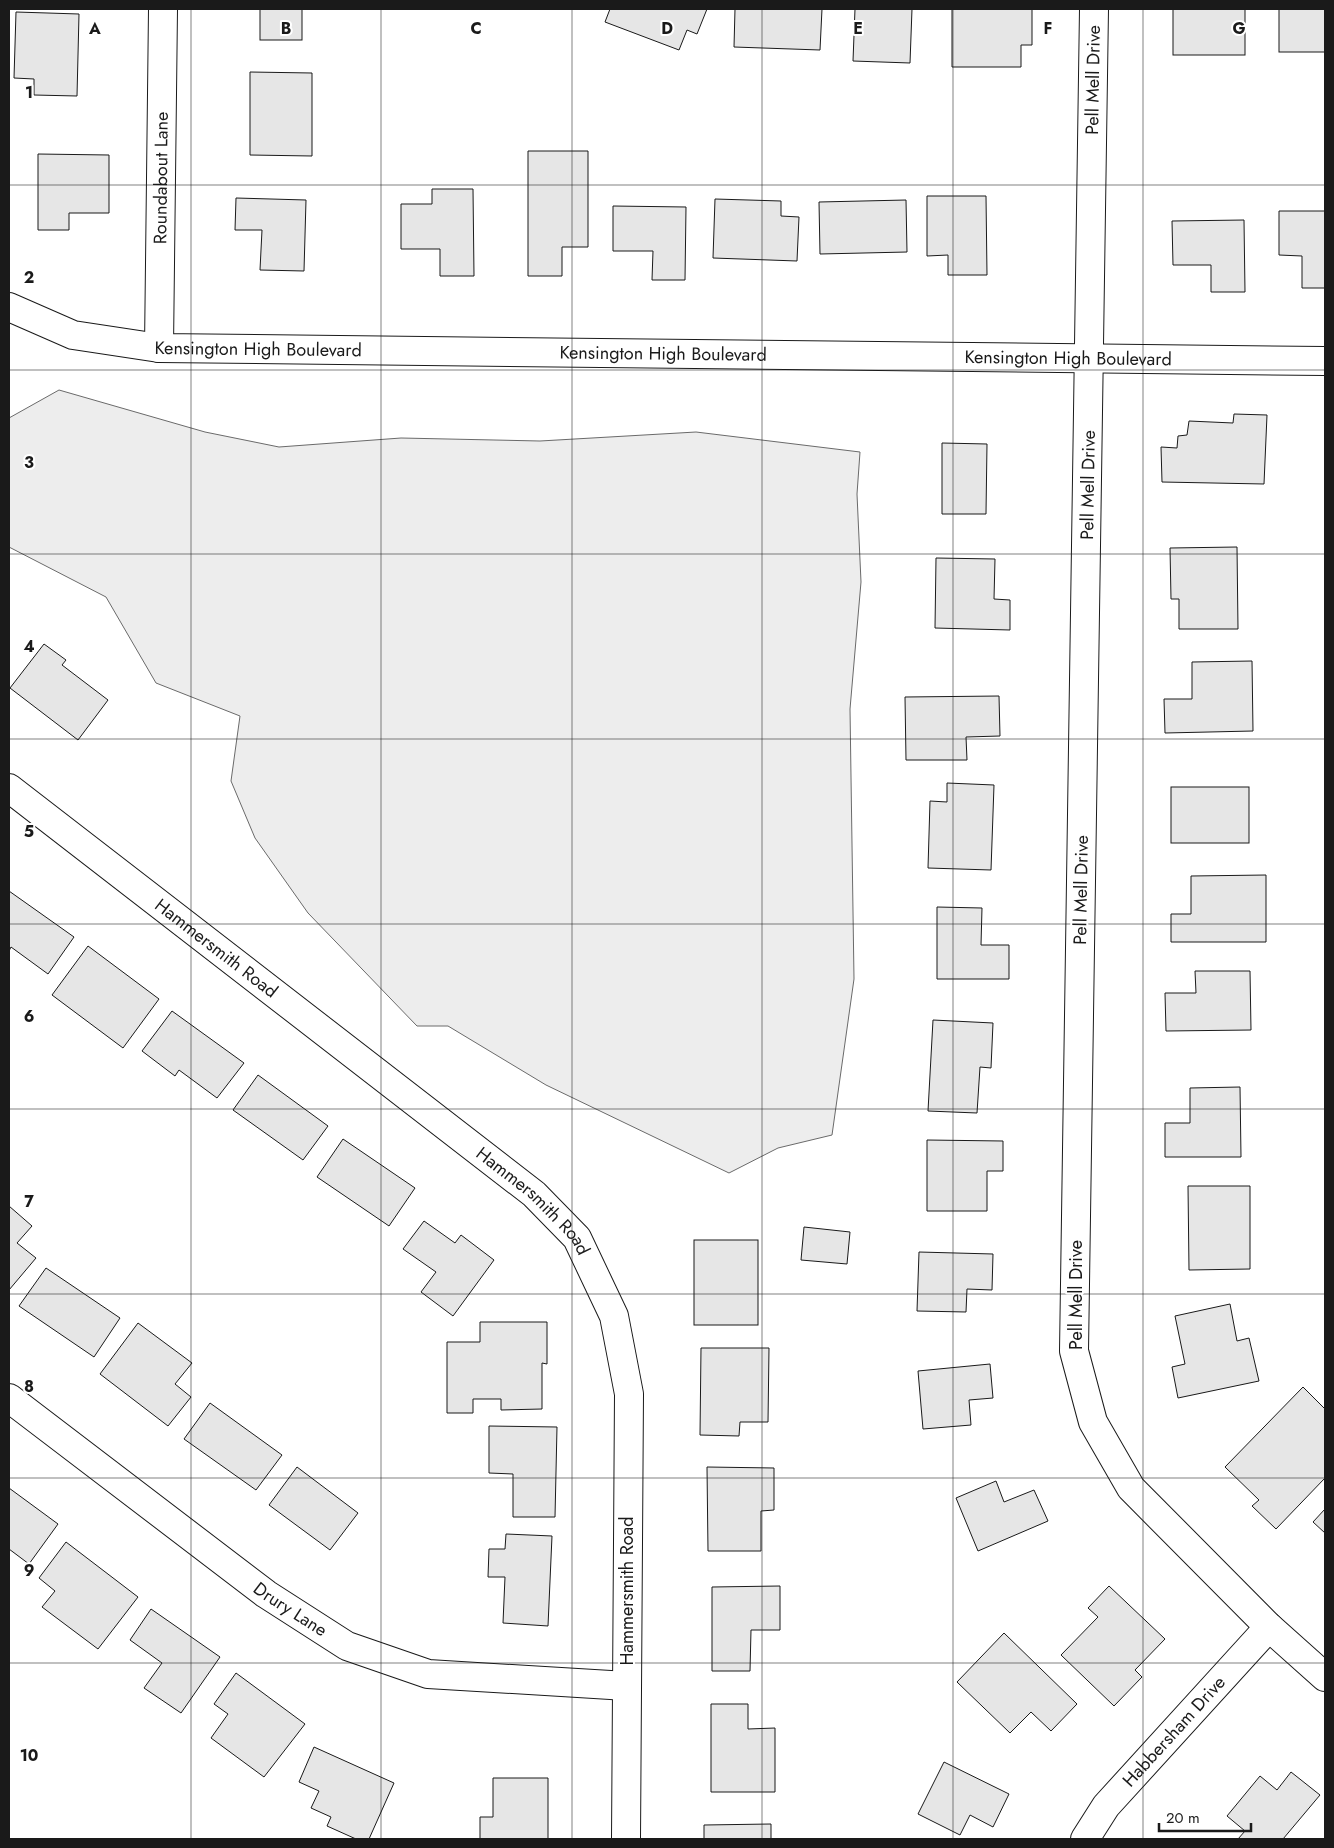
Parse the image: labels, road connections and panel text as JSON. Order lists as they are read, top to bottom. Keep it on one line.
{"streets":{"street":["Pell Mell Drive","Roundabout Lane","Kensington High Boulevard","Hammersmith Road","Drury Lane","Habbersham Drive"]},"crossings":[["Pell Mell Drive","Kensington High Boulevard"],["Pell Mell Drive","Habbersham Drive"],["Roundabout Lane","Kensington High Boulevard"],["Hammersmith Road","Drury Lane"]],"scale_bar":"20 m","grid":{"columns":["A","B","C","D","E","F","G"],"rows":["1","2","3","4","5","6","7","8","9","10"]}}
